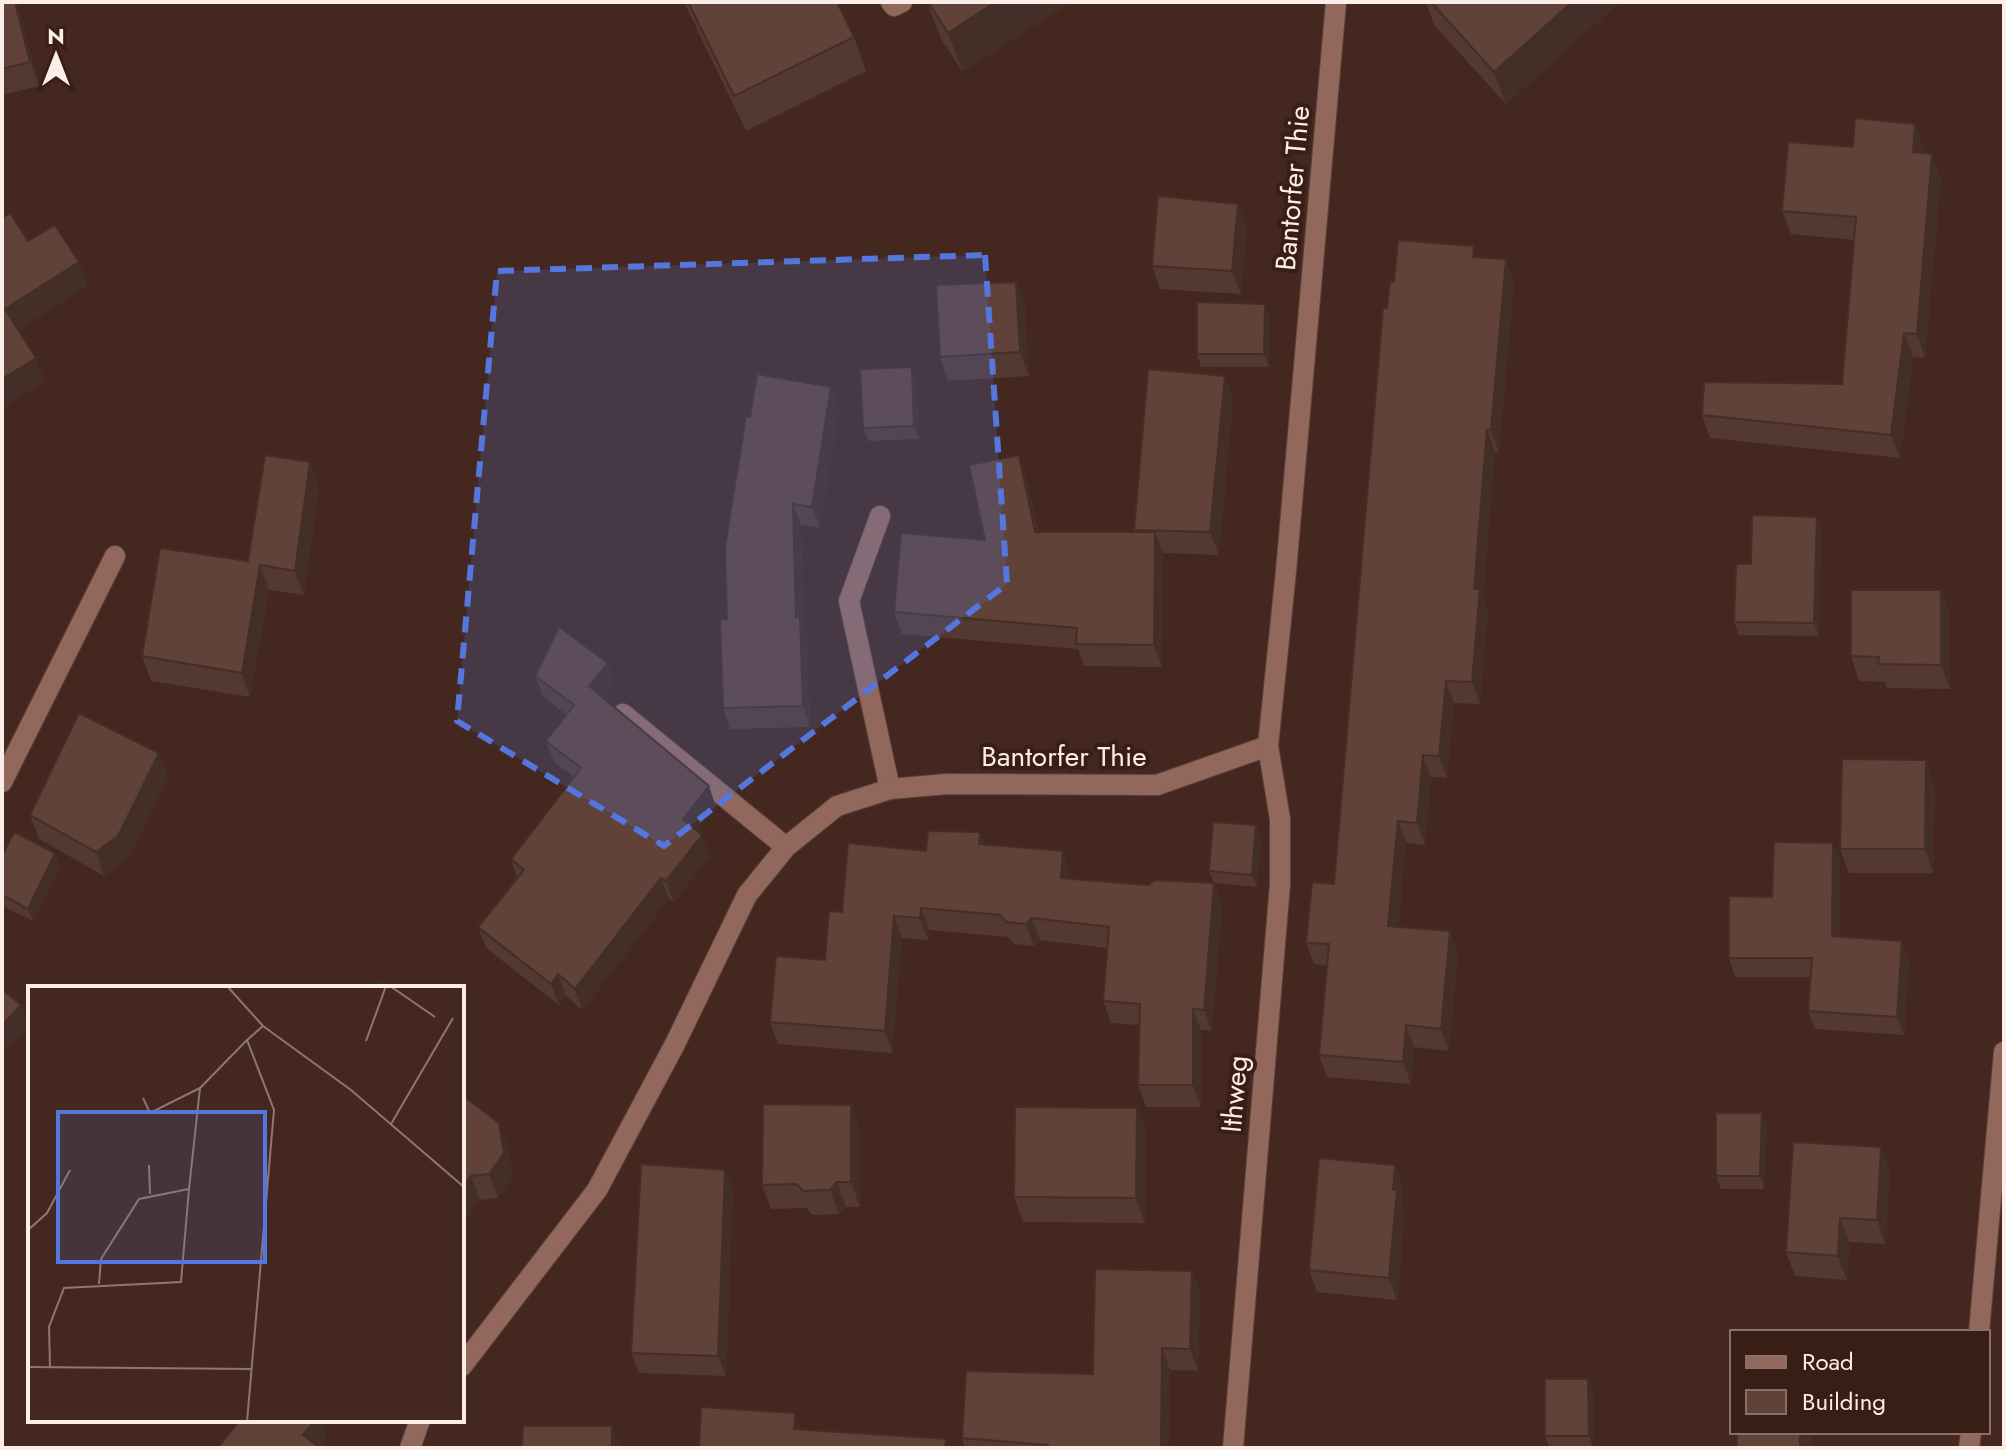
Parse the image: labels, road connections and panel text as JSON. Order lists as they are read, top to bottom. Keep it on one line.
{"streets":{"street":["Bantorfer Thie","Ithweg"]},"crossings":[["Bantorfer Thie","Ithweg"]],"legend":["Road","Building"],"north":"top"}
